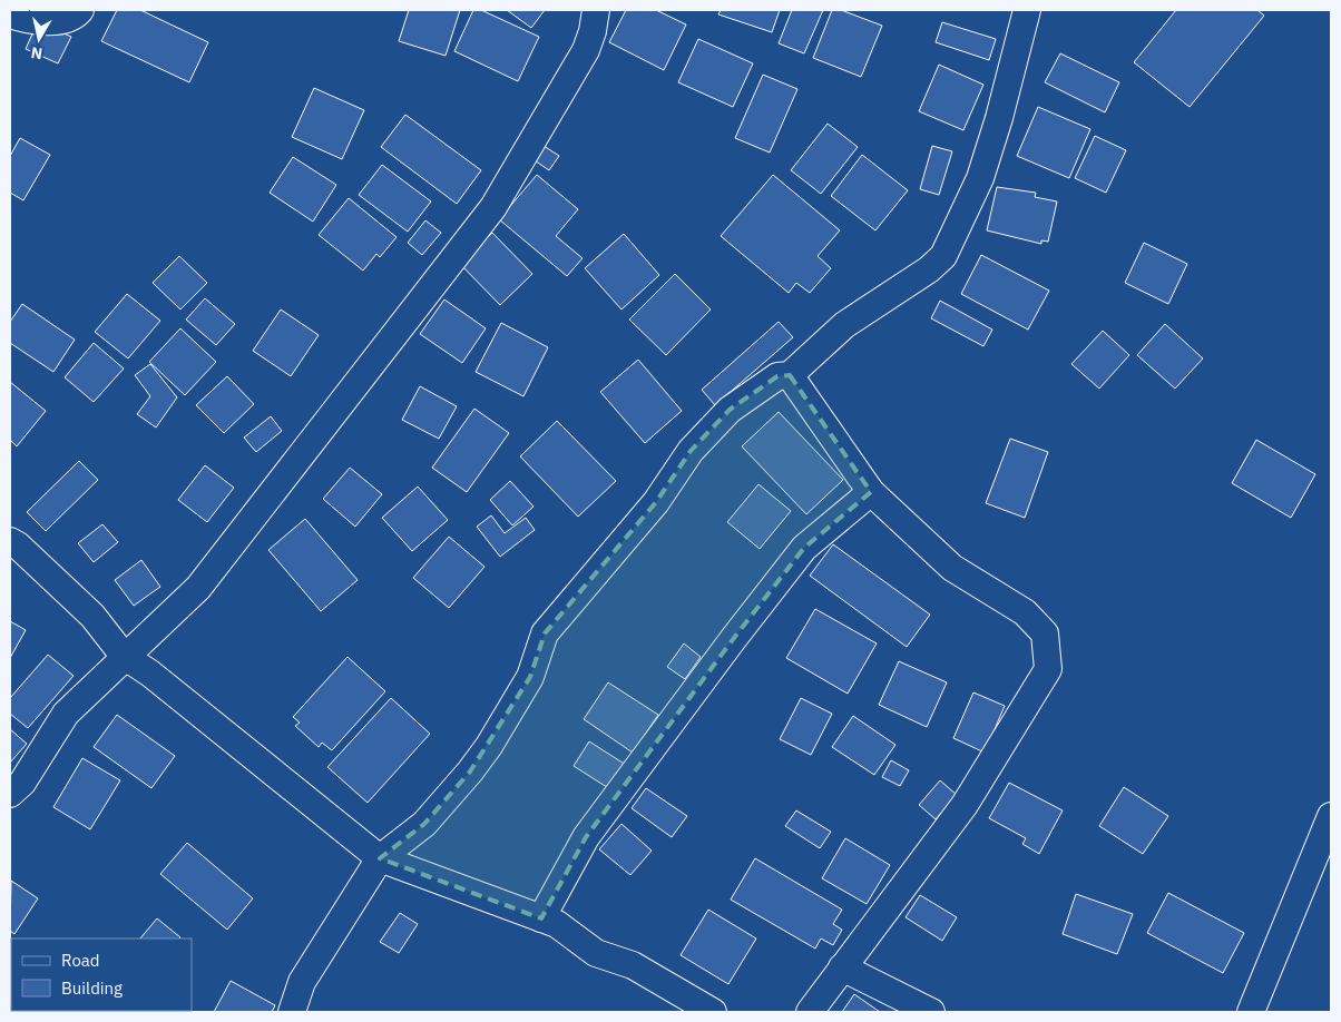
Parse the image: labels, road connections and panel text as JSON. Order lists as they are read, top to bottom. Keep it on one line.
{"legend":["Road","Building"],"north":"bottom"}
